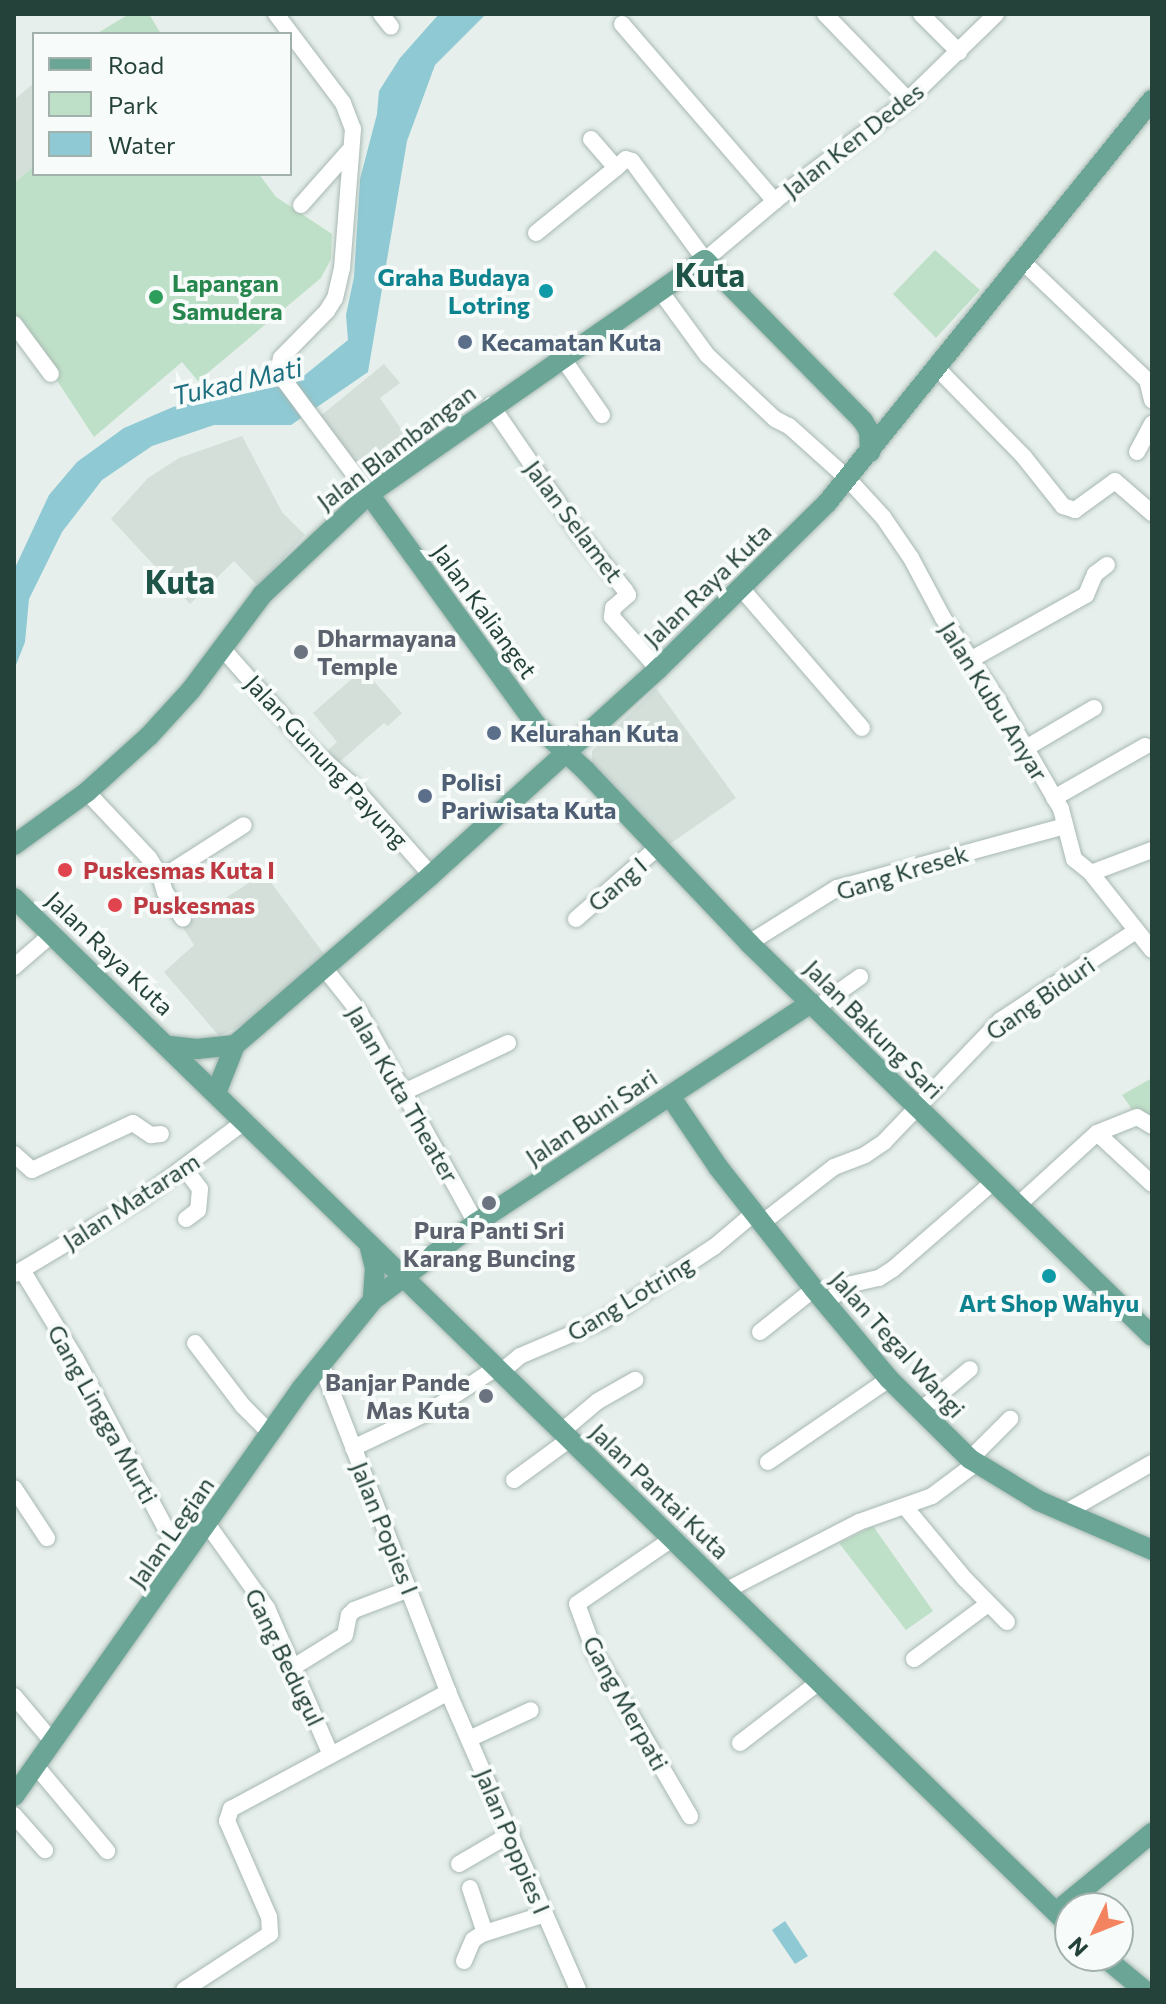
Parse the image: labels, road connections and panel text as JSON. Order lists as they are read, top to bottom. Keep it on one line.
{"streets":{"main road":["Jalan Blambangan","Jalan Raya Kuta","Jalan Kalianget","Jalan Bakung Sari","Jalan Buni Sari","Jalan Tegal Wangi","Jalan Pantai Kuta","Jalan Legian"],"street":["Jalan Ken Dedes","Jalan Selamet","Jalan Kubu Anyar","Jalan Gunung Payung","Gang Kresek","Gang I","Gang Biduri","Jalan Kuta Theater","Jalan Mataram","Gang Lotring","Gang Lingga Murti","Jalan Popies I","Gang Bedugul","Gang Merpati","Jalan Poppies I"]},"crossings":[["Jalan Ken Dedes","Jalan Blambangan"],["Jalan Blambangan","Jalan Selamet"],["Jalan Blambangan","Jalan Kalianget"],["Jalan Blambangan","Jalan Kubu Anyar"],["Jalan Blambangan","Jalan Gunung Payung"],["Jalan Selamet","Jalan Raya Kuta"],["Jalan Raya Kuta","Jalan Kalianget"],["Jalan Raya Kuta","Jalan Kubu Anyar"],["Jalan Raya Kuta","Jalan Gunung Payung"],["Jalan Raya Kuta","Jalan Bakung Sari"],["Jalan Raya Kuta","Jalan Kuta Theater"],["Jalan Raya Kuta","Jalan Pantai Kuta"],["Jalan Kalianget","Jalan Bakung Sari"],["Jalan Kubu Anyar","Gang Kresek"],["Jalan Kubu Anyar","Gang Biduri"],["Gang Kresek","Jalan Bakung Sari"],["Gang I","Jalan Bakung Sari"],["Gang Biduri","Jalan Bakung Sari"],["Gang Biduri","Gang Lotring"],["Gang Biduri","Jalan Tegal Wangi"],["Jalan Bakung Sari","Jalan Buni Sari"],["Jalan Kuta Theater","Jalan Buni Sari"],["Jalan Buni Sari","Jalan Tegal Wangi"],["Jalan Buni Sari","Jalan Pantai Kuta"],["Jalan Buni Sari","Jalan Legian"],["Jalan Mataram","Gang Lingga Murti"],["Jalan Mataram","Jalan Pantai Kuta"],["Gang Lotring","Jalan Tegal Wangi"],["Gang Lotring","Jalan Pantai Kuta"],["Gang Lotring","Jalan Popies I"],["Gang Lingga Murti","Jalan Legian"],["Jalan Pantai Kuta","Gang Merpati"],["Jalan Popies I","Jalan Legian"],["Jalan Popies I","Gang Bedugul"],["Jalan Popies I","Jalan Poppies I"],["Jalan Legian","Gang Bedugul"],["Gang Bedugul","Jalan Poppies I"]],"districts":["Kuta","Kuta"],"water":["Tukad Mati"],"places":["Graha Budaya Lotring","Lapangan Samudera","Kecamatan Kuta","Dharmayana Temple","Kelurahan Kuta","Polisi Pariwisata Kuta","Puskesmas Kuta I","Puskesmas","Pura Panti Sri Karang Buncing","Art Shop Wahyu","Banjar Pande Mas Kuta"],"legend":["Road","Park","Water"],"north":"bottom left"}
